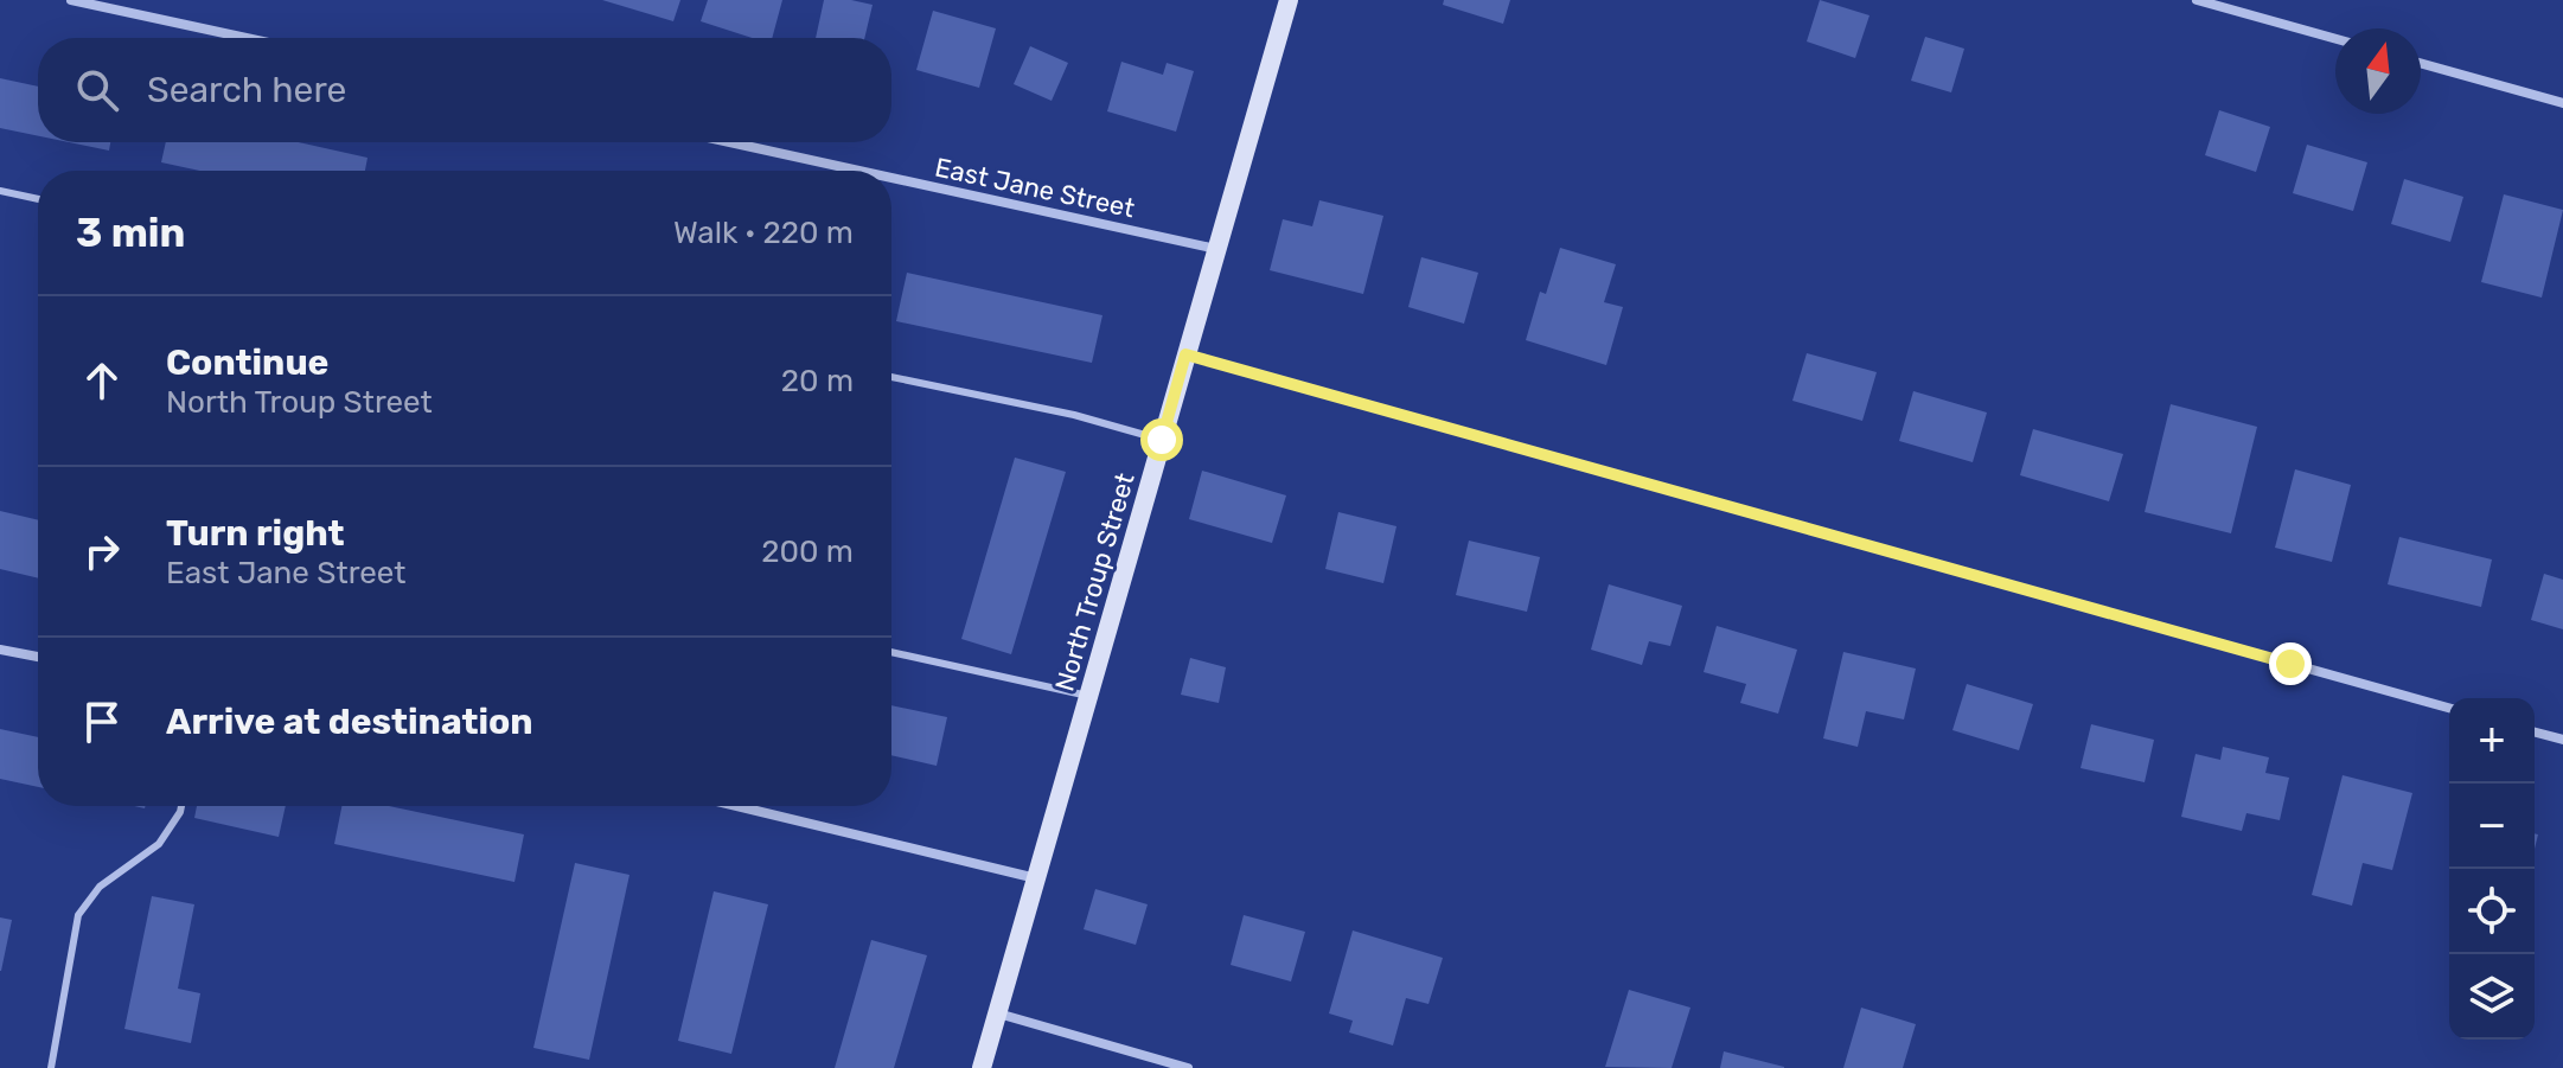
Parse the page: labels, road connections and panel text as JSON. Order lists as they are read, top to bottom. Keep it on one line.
{"streets":{"street":["East Jane Street","North Troup Street"]},"crossings":[["East Jane Street","North Troup Street"]],"north":"top","page":{"search":"Search here","heading":["3 min","Walk · 220 m"],"list":[["Continue","North Troup Street","20 m"],["Turn right","East Jane Street","200 m"],"Arrive at destination"],"map_buttons":["+","−"]}}
